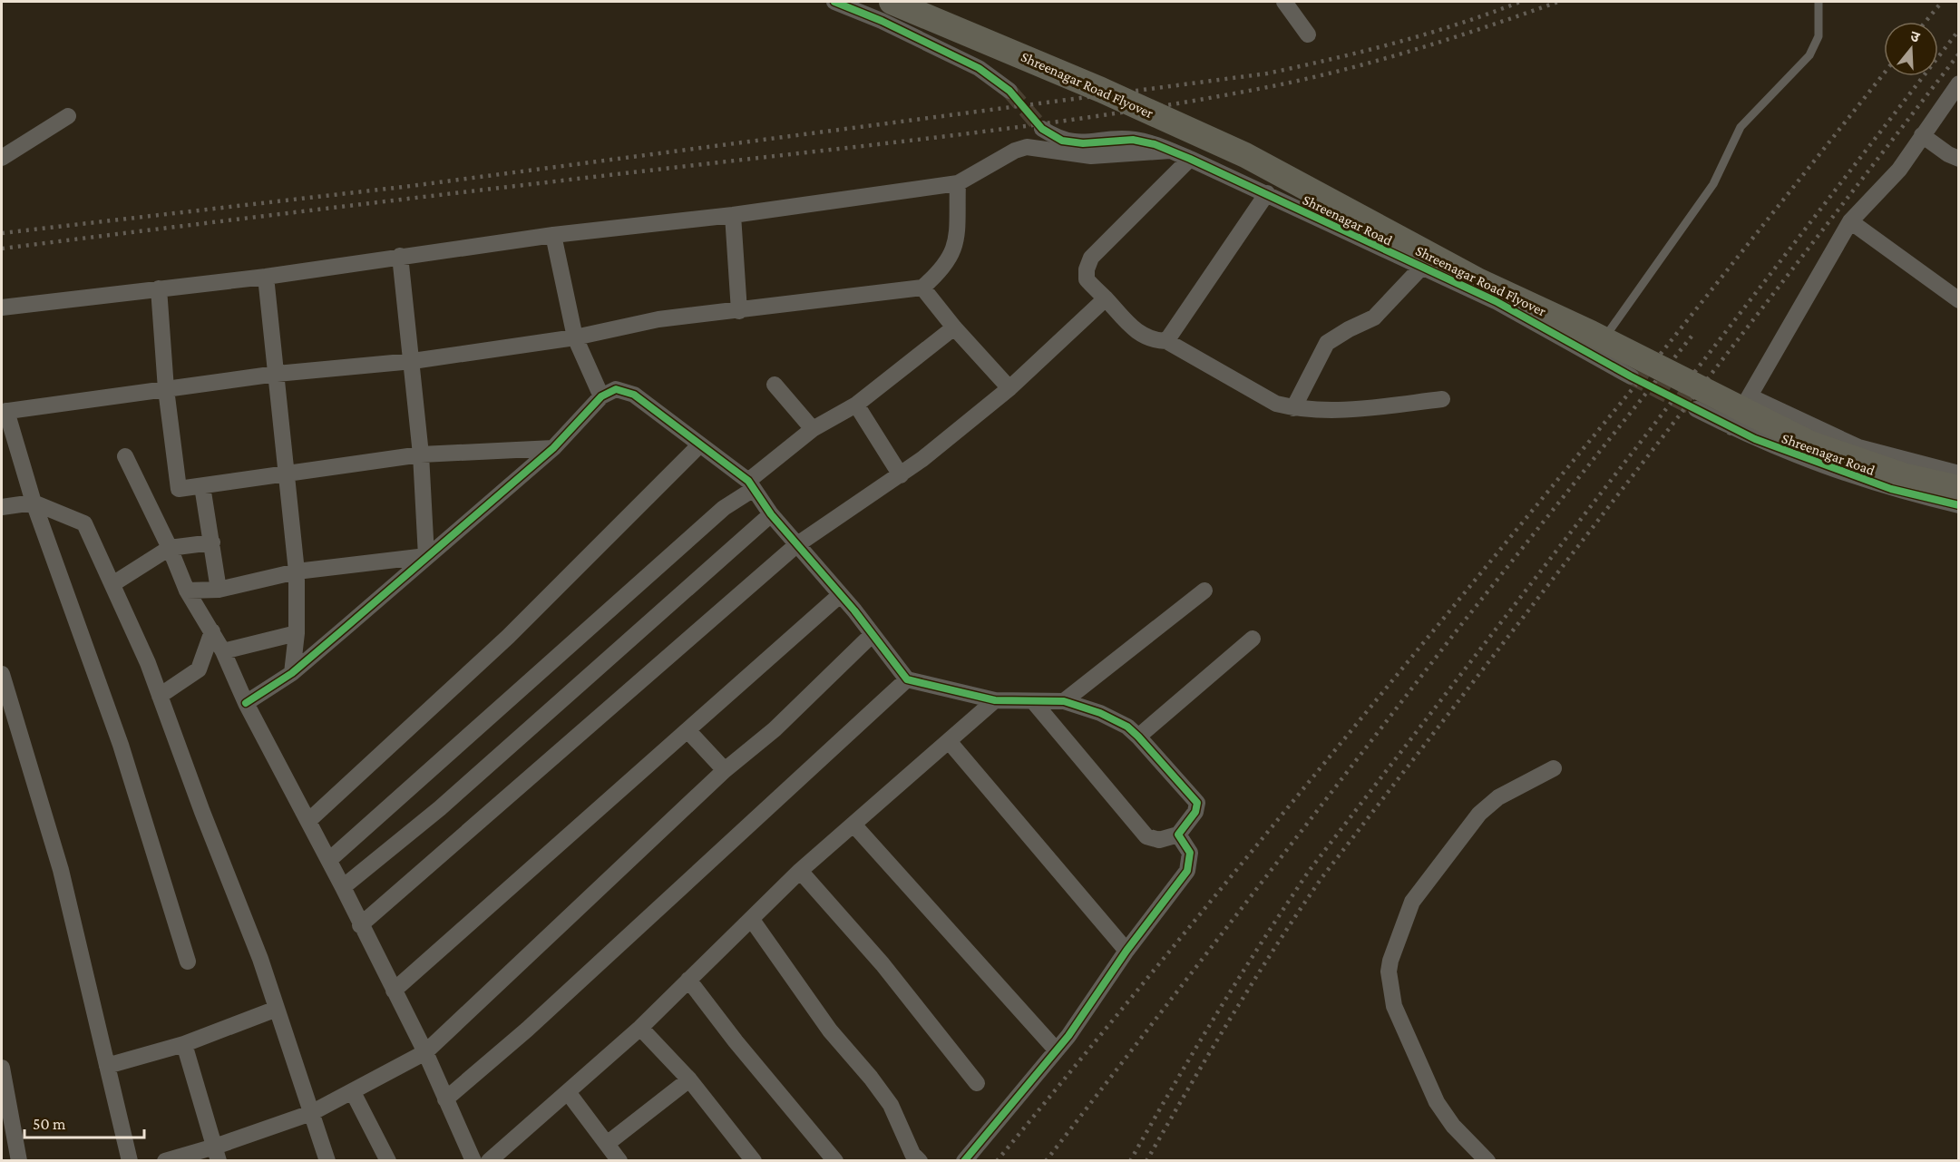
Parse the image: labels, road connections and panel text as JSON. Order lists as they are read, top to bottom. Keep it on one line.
{"streets":{"highway":["Shreenagar Road Flyover"],"street":["Shreenagar Road"]},"scale_bar":"50 m","north":"top"}
